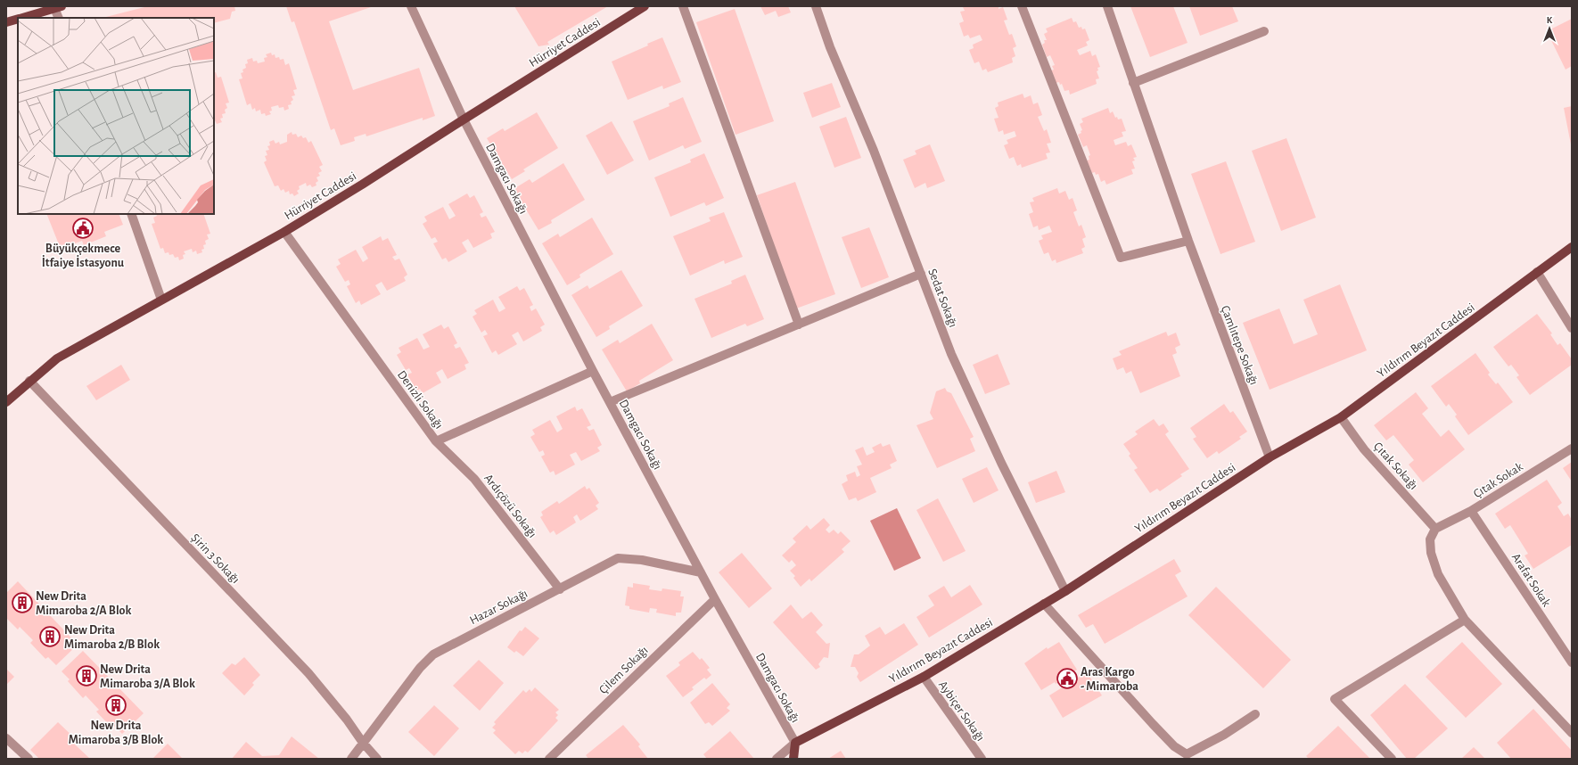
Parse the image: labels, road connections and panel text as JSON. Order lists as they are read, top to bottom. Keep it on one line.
{"streets":{"main road":["Hürriyet Caddesi","Yıldırım Beyazıt Caddesi"],"street":["Damgacı Sokağı","Sedat Sokağı","Çamlıtepe Sokağı","Denizli Sokağı","Çıtak Sokağı","Çıtak Sokak","Ardıçözü Sokağı","Şirin 3 Sokağı","Arafat Sokak","Hazar Sokağı","Çilem Sokağı","Aybiçer Sokağı"]},"crossings":[["Hürriyet Caddesi","Damgacı Sokağı"],["Hürriyet Caddesi","Denizli Sokağı"],["Hürriyet Caddesi","Şirin 3 Sokağı"],["Damgacı Sokağı","Yıldırım Beyazıt Caddesi"],["Damgacı Sokağı","Denizli Sokağı"],["Damgacı Sokağı","Hazar Sokağı"],["Damgacı Sokağı","Çilem Sokağı"],["Sedat Sokağı","Yıldırım Beyazıt Caddesi"],["Yıldırım Beyazıt Caddesi","Çamlıtepe Sokağı"],["Yıldırım Beyazıt Caddesi","Çıtak Sokağı"],["Yıldırım Beyazıt Caddesi","Aybiçer Sokağı"],["Denizli Sokağı","Ardıçözü Sokağı"],["Çıtak Sokağı","Çıtak Sokak"],["Çıtak Sokak","Arafat Sokak"],["Ardıçözü Sokağı","Hazar Sokağı"],["Şirin 3 Sokağı","Hazar Sokağı"]],"places":{"public building":["Büyükçekmece İtfaiye İstasyonu","Aras Kargo - Mimaroba"],"building":["New Drita Mimaroba 2/A Blok","New Drita Mimaroba 2/B Blok","New Drita Mimaroba 3/A Blok","New Drita Mimaroba 3/B Blok"]},"north":"top"}
